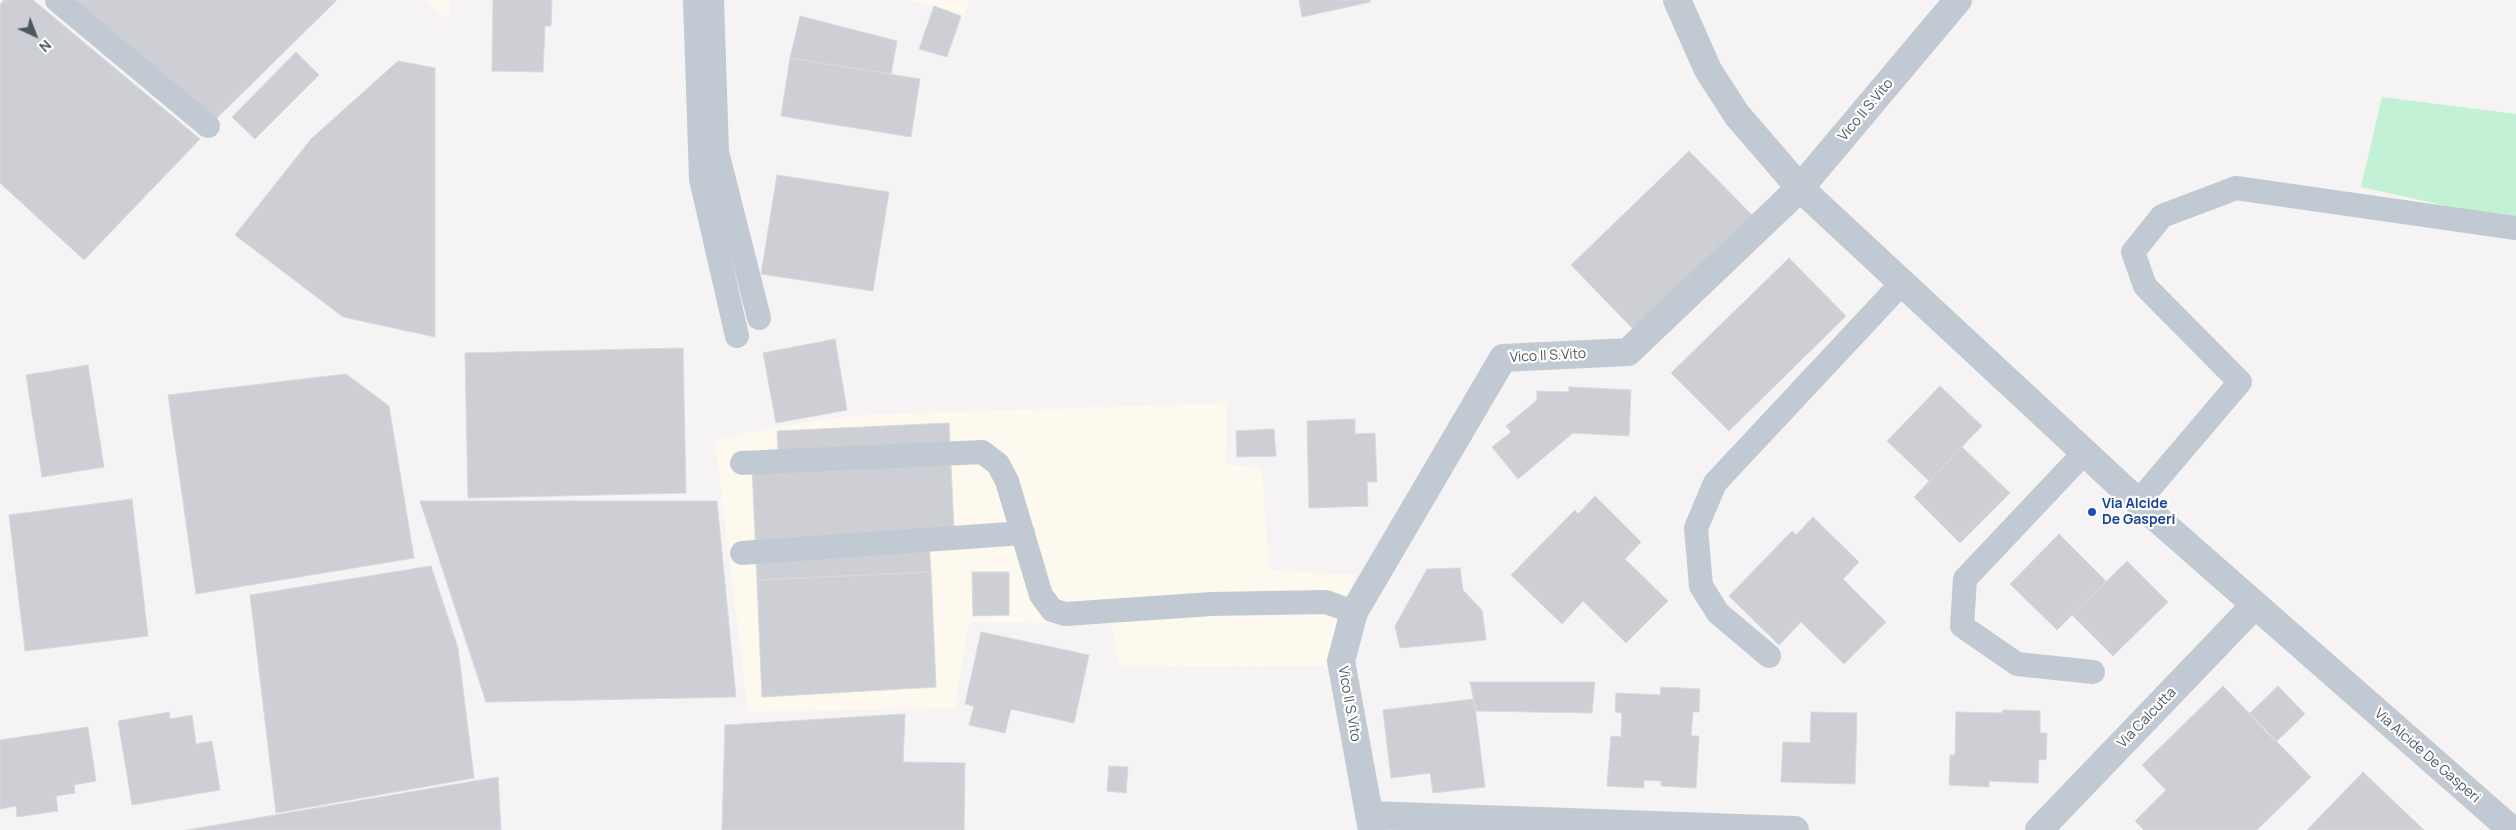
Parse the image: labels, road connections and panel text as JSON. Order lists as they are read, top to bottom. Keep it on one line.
{"streets":{"street":["Vico II S.Vito","Via Calcutta","Via Alcide De Gasperi"]},"crossings":[["Vico II S.Vito","Via Alcide De Gasperi"],["Via Calcutta","Via Alcide De Gasperi"]],"places":["Via Alcide De Gasperi"],"north":"bottom right"}
